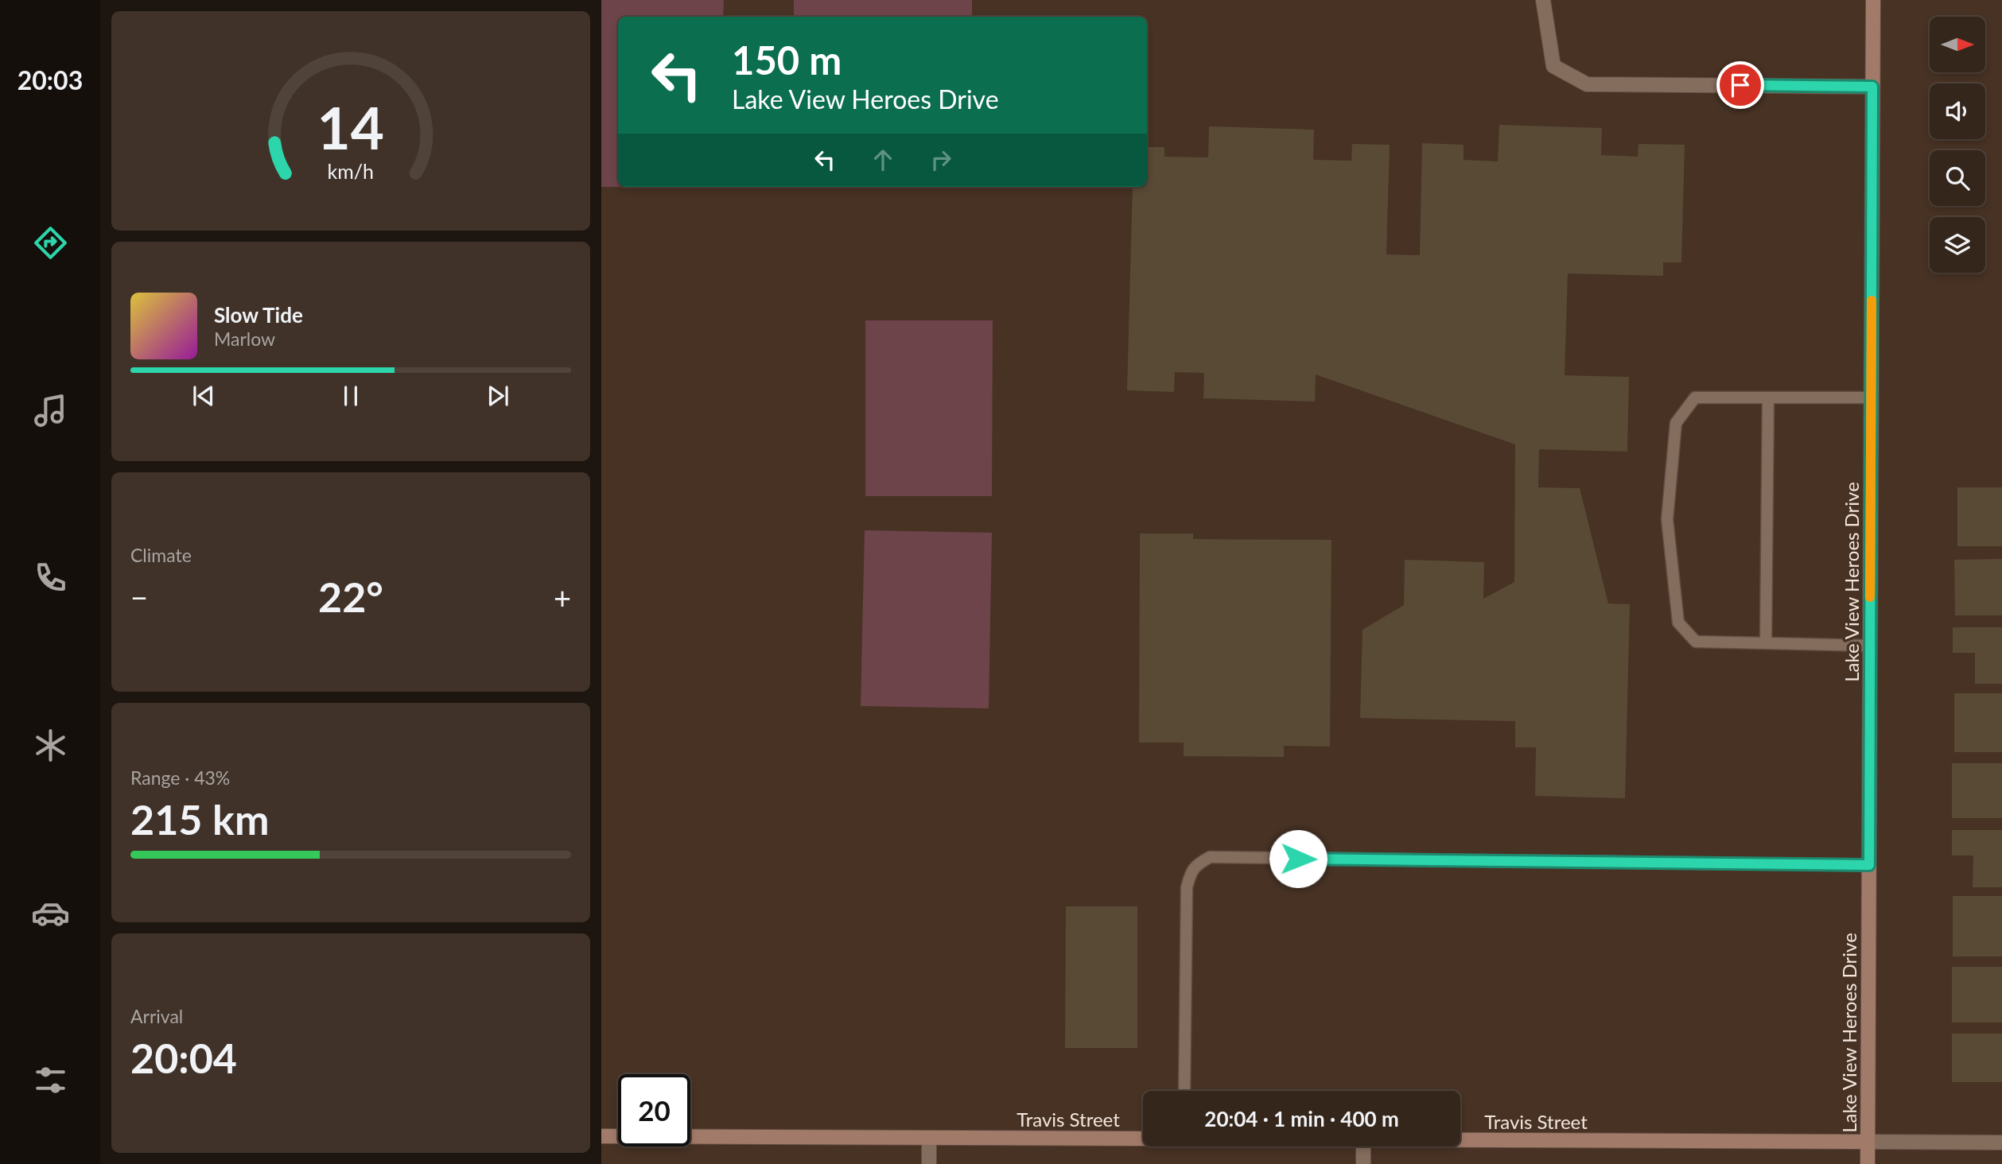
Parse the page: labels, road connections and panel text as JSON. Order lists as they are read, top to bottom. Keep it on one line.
{"streets":{"street":["Lake View Heroes Drive","Travis Street"]},"crossings":[["Lake View Heroes Drive","Travis Street"]],"north":"right","page":{"tabs":"20:03","turn":["150 m","Lake View Heroes Drive"],"song":["Slow Tide","Marlow"],"tile":["Climate",["Range · 43%","215 km"],["Arrival","20:04"]],"heat":["−","22°","+"],"limit":"20","trip":"20:04 · 1 min · 400 m","gauge":["14","km/h"]}}
